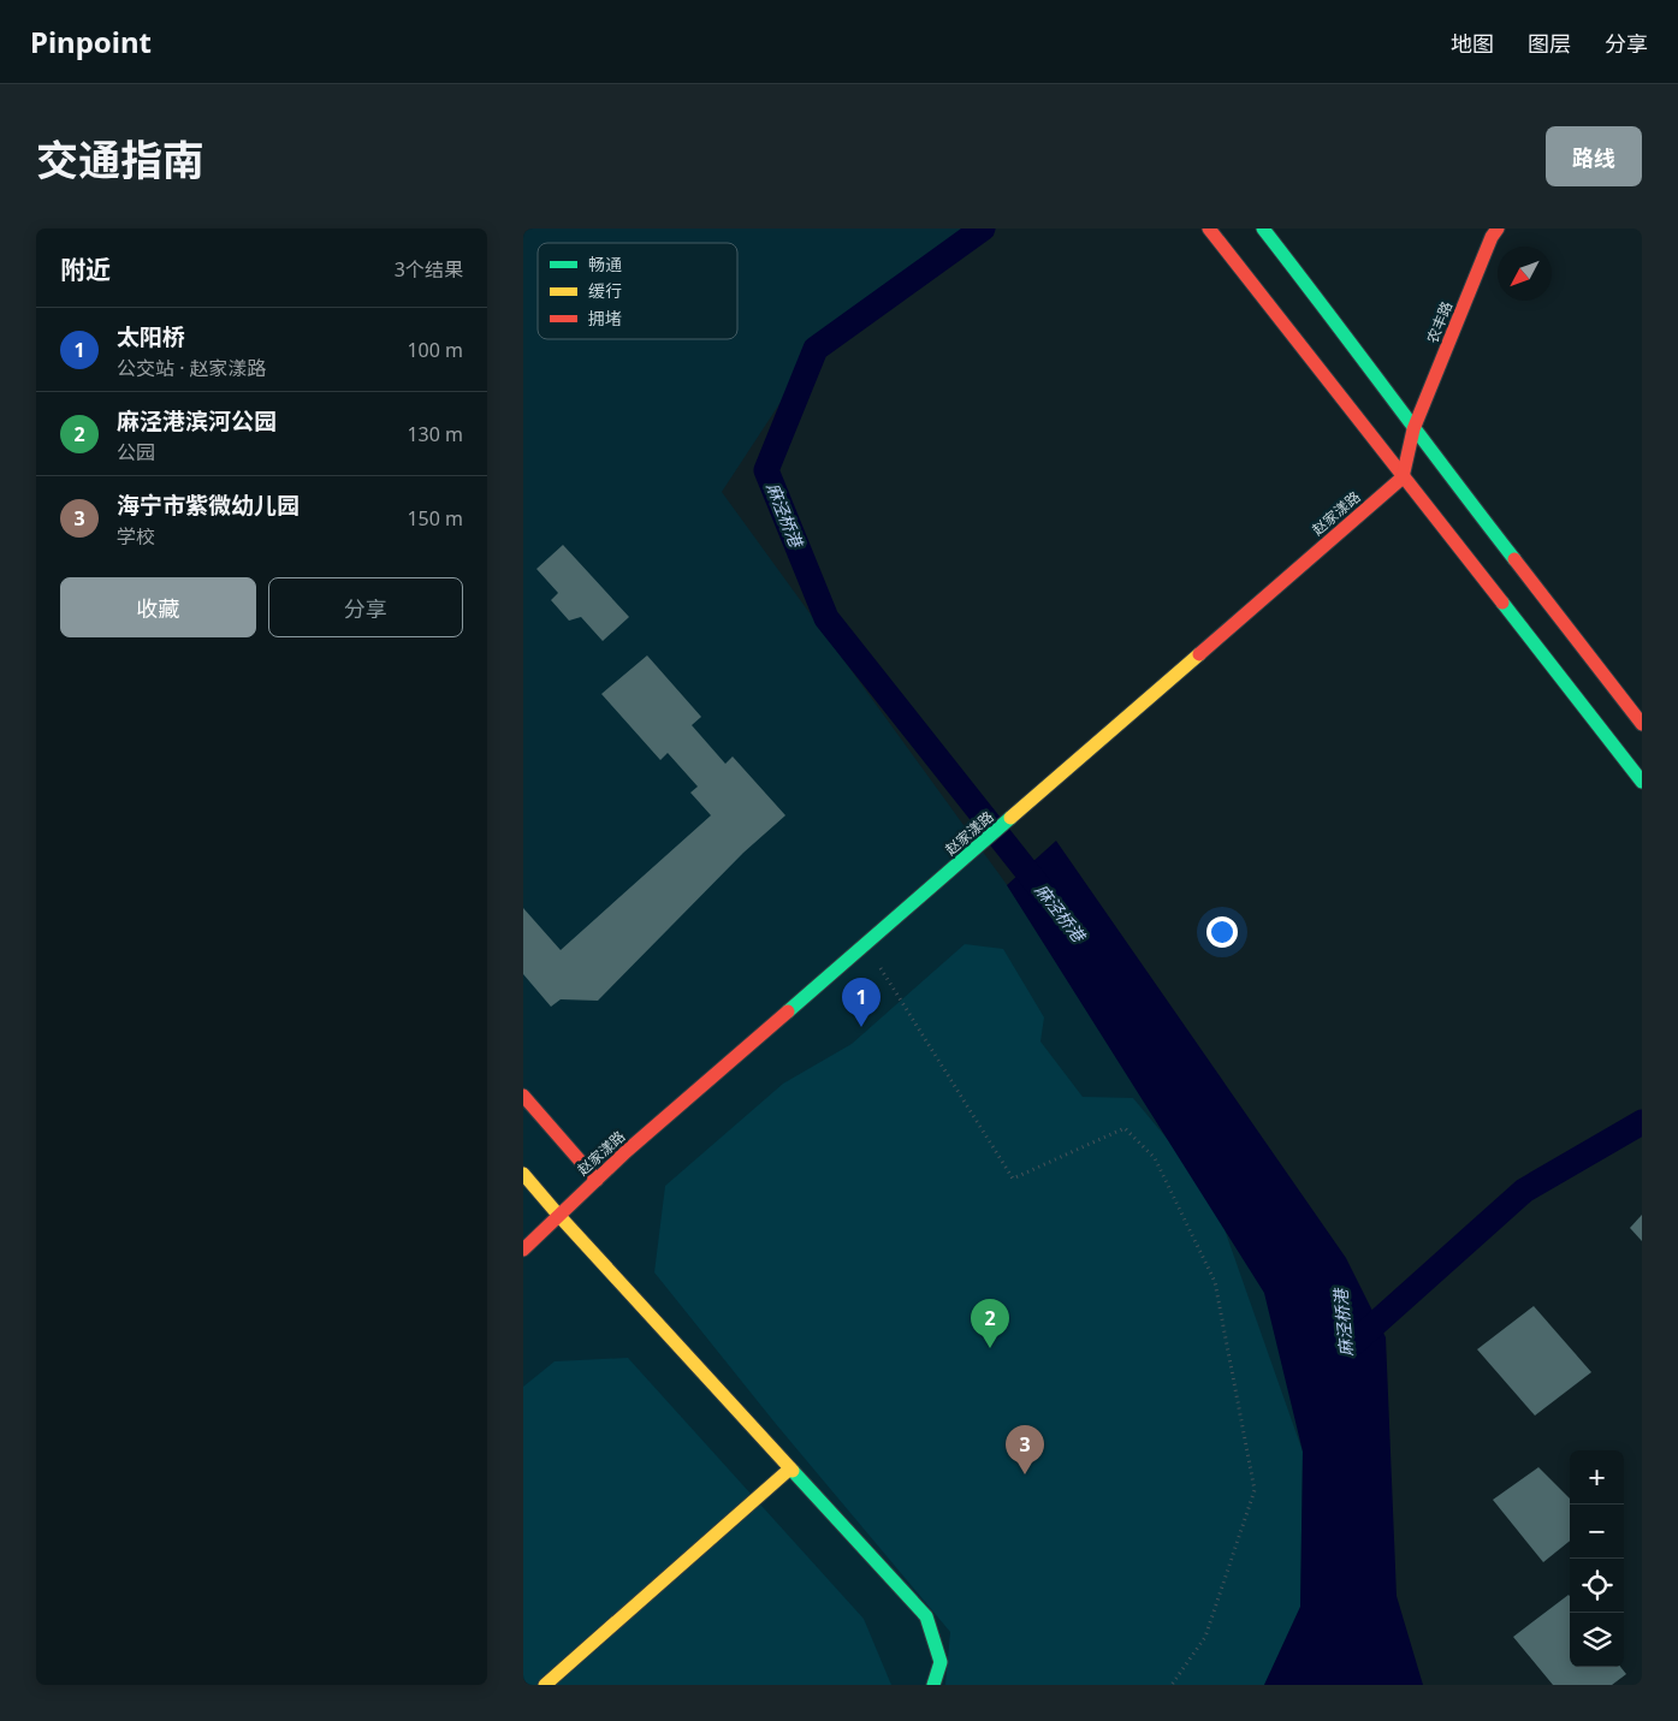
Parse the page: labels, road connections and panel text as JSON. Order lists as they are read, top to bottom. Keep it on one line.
{"streets":{"main road":["农丰路","赵家漾路"]},"water":["麻泾桥港"],"legend":["畅通","缓行","拥堵"],"north":"bottom left","page":{"header":"Pinpoint","nav":["地图","图层","分享"],"title":"交通指南","buttons":["路线",["收藏","分享"]],"heading":["附近","3个结果"],"list":[{"mark":"1","name":"太阳桥","note":"公交站 · 赵家漾路","value":"100 m"},{"mark":"2","name":"麻泾港滨河公园","note":"公园","value":"130 m"},{"mark":"3","name":"海宁市紫微幼儿园","note":"学校","value":"150 m"}],"pins":["1","2","3"],"map_buttons":["+","−"]}}
